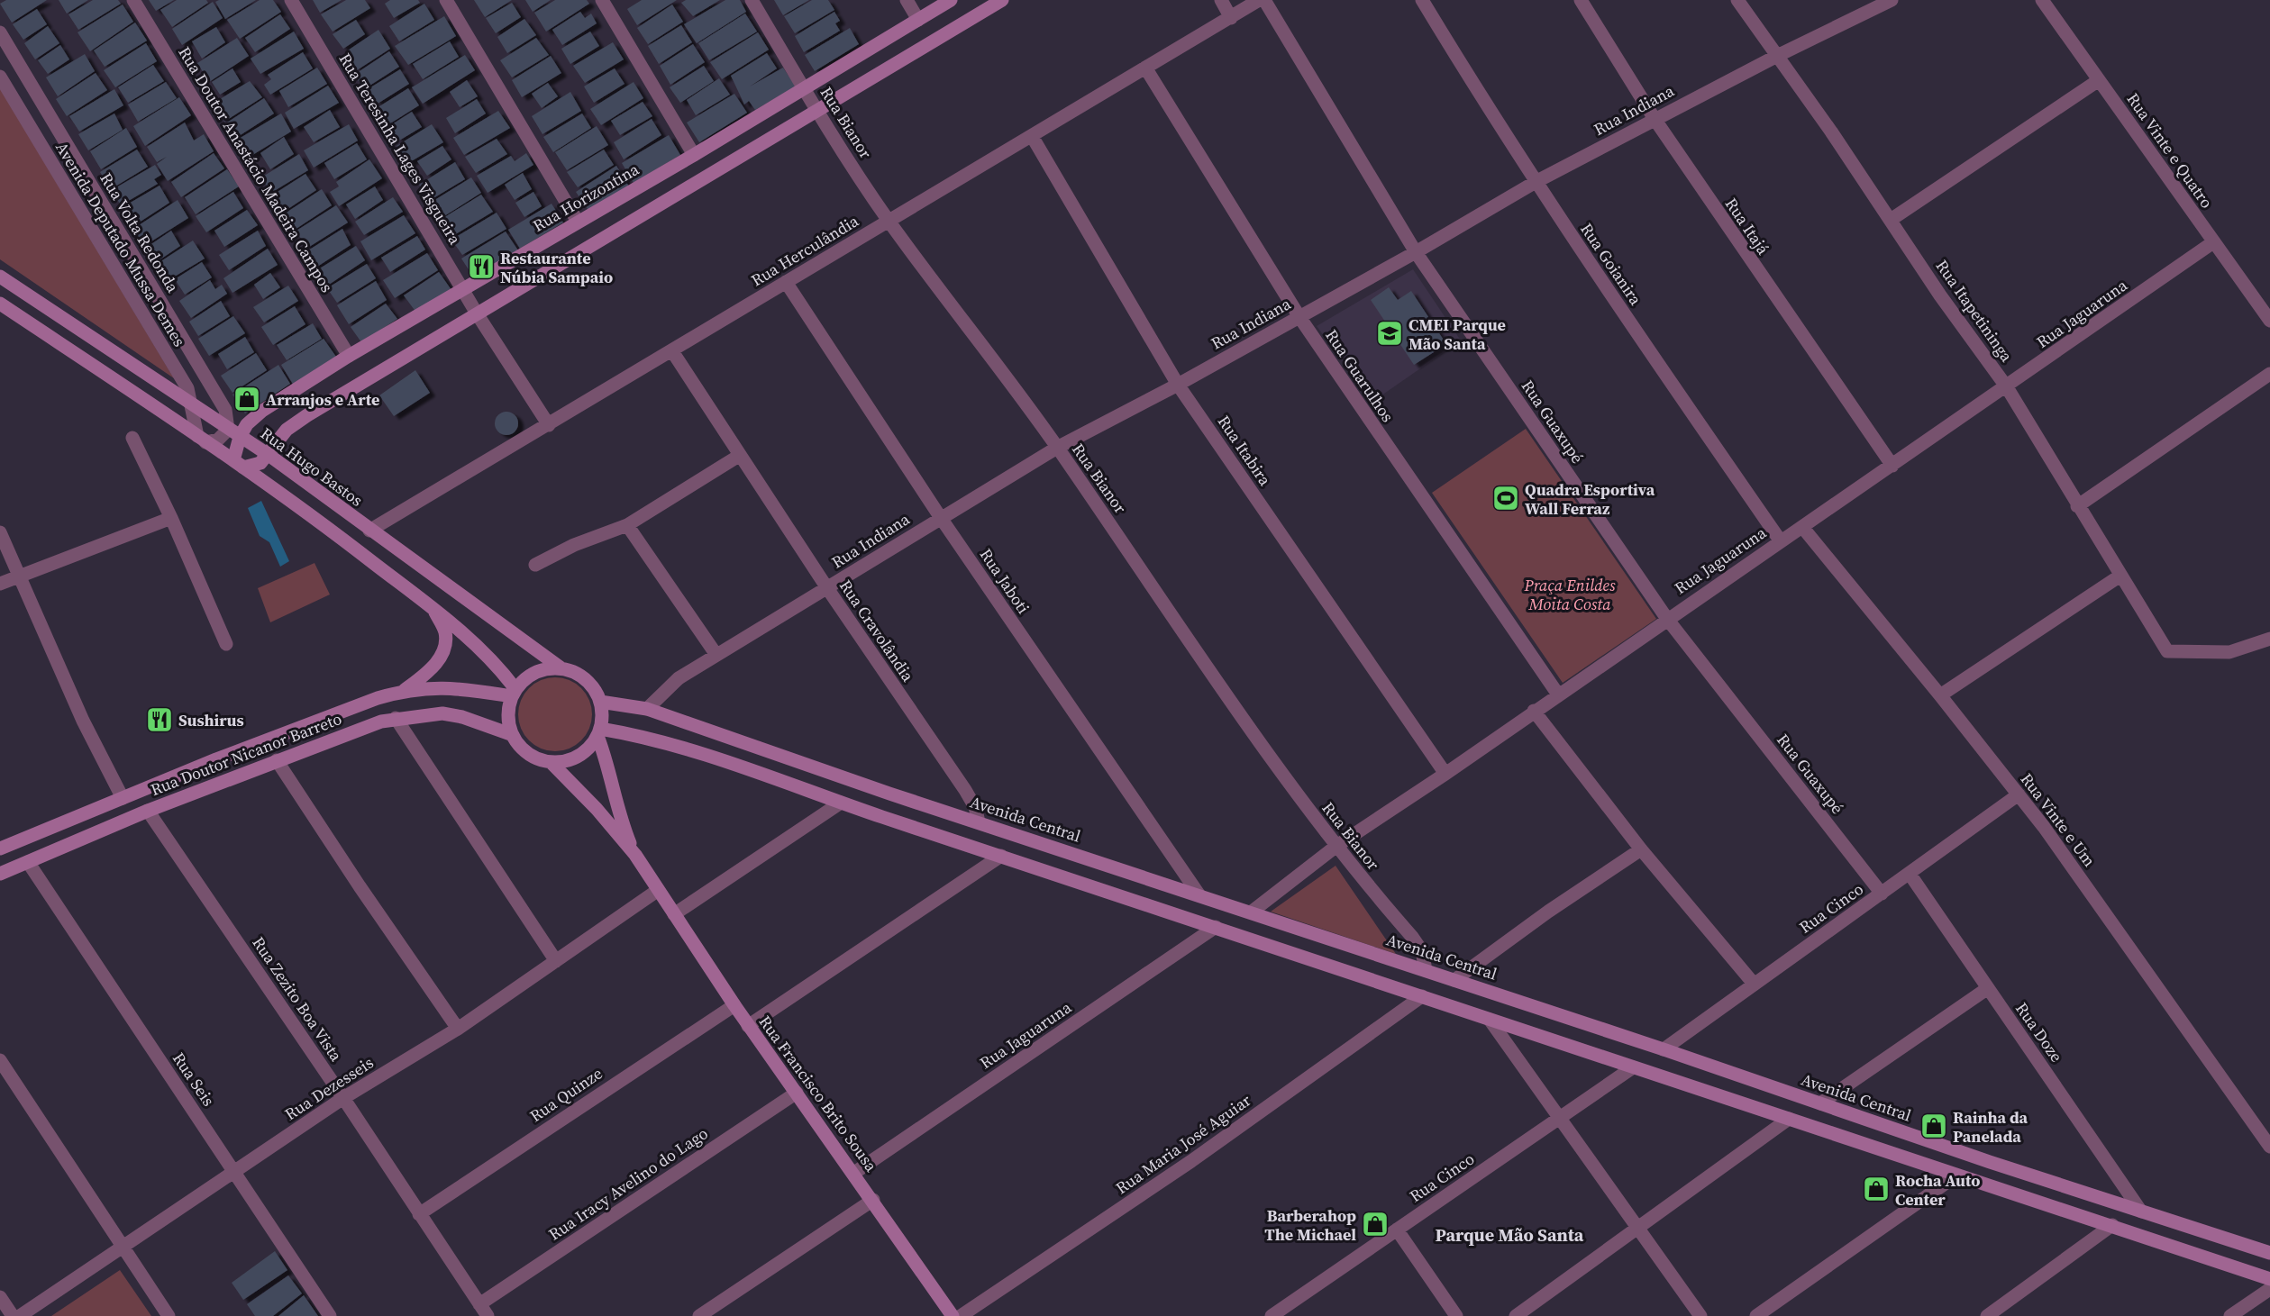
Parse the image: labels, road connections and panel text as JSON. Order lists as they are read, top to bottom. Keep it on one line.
{"streets":{"main road":["Rua Horizontina","Rua Hugo Bastos","Rua Doutor Nicanor Barreto","Avenida Central","Rua Francisco Brito Sousa"],"street":["Rua Indiana","Rua Bianor","Rua Teresinha Lages Visgueira","Rua Vinte e Quatro","Rua Doutor Anastácio Madeira Campos","Rua Itajá","Rua Volta Redonda","Avenida Deputado Mussa Demes","Rua Herculândia","Rua Goianira","Rua Itapetininga","Rua Jaguaruna","Rua Guarulhos","Rua Guaxupé","Rua Itabira","Rua Jaboti","Rua Cravolândia","Rua Vinte e Um","Rua Cinco","Rua Zezito Boa Vista","Rua Doze","Rua Seis","Rua Dezesseis","Rua Quinze","Rua Maria José Aguiar","Rua Iracy Avelino do Lago"]},"crossings":[["Rua Indiana","Rua Bianor"],["Rua Indiana","Rua Itajá"],["Rua Indiana","Rua Goianira"],["Rua Indiana","Rua Itapetininga"],["Rua Indiana","Rua Guarulhos"],["Rua Indiana","Rua Guaxupé"],["Rua Indiana","Rua Itabira"],["Rua Indiana","Rua Jaboti"],["Rua Indiana","Rua Cravolândia"],["Rua Indiana","Avenida Central"],["Rua Bianor","Rua Horizontina"],["Rua Bianor","Rua Herculândia"],["Rua Bianor","Rua Jaguaruna"],["Rua Bianor","Avenida Central"],["Rua Teresinha Lages Visgueira","Rua Horizontina"],["Rua Teresinha Lages Visgueira","Rua Herculândia"],["Rua Vinte e Quatro","Rua Jaguaruna"],["Rua Doutor Anastácio Madeira Campos","Rua Horizontina"],["Rua Horizontina","Rua Volta Redonda"],["Rua Horizontina","Rua Hugo Bastos"],["Rua Itajá","Rua Jaguaruna"],["Rua Volta Redonda","Rua Hugo Bastos"],["Avenida Deputado Mussa Demes","Rua Hugo Bastos"],["Rua Herculândia","Rua Guarulhos"],["Rua Herculândia","Rua Itabira"],["Rua Herculândia","Rua Hugo Bastos"],["Rua Herculândia","Rua Jaboti"],["Rua Herculândia","Rua Cravolândia"],["Rua Goianira","Rua Jaguaruna"],["Rua Itapetininga","Rua Jaguaruna"],["Rua Jaguaruna","Rua Guarulhos"],["Rua Jaguaruna","Rua Guaxupé"],["Rua Jaguaruna","Rua Itabira"],["Rua Jaguaruna","Avenida Central"],["Rua Jaguaruna","Rua Vinte e Um"],["Rua Jaguaruna","Rua Francisco Brito Sousa"],["Rua Guaxupé","Rua Cinco"],["Rua Hugo Bastos","Rua Doutor Nicanor Barreto"],["Rua Hugo Bastos","Avenida Central"],["Rua Jaboti","Avenida Central"],["Rua Cravolândia","Avenida Central"],["Rua Doutor Nicanor Barreto","Avenida Central"],["Rua Doutor Nicanor Barreto","Rua Zezito Boa Vista"],["Rua Doutor Nicanor Barreto","Rua Seis"],["Avenida Central","Rua Cinco"],["Avenida Central","Rua Doze"],["Rua Vinte e Um","Rua Cinco"],["Rua Cinco","Rua Doze"],["Rua Zezito Boa Vista","Rua Dezesseis"],["Rua Zezito Boa Vista","Rua Quinze"],["Rua Zezito Boa Vista","Rua Iracy Avelino do Lago"],["Rua Seis","Rua Dezesseis"],["Rua Dezesseis","Rua Francisco Brito Sousa"],["Rua Francisco Brito Sousa","Rua Quinze"],["Rua Francisco Brito Sousa","Rua Iracy Avelino do Lago"]],"districts":["Parque Mão Santa"],"parks":["Praça Enildes Moita Costa"],"places":{"restaurant":["Restaurante Núbia Sampaio","Sushirus"],"school or university":["CMEI Parque Mão Santa"],"shop":["Arranjos e Arte","Rainha da Panelada","Rocha Auto Center","Barberahop The Michael"],"sports":["Quadra Esportiva Wall Ferraz"]}}
